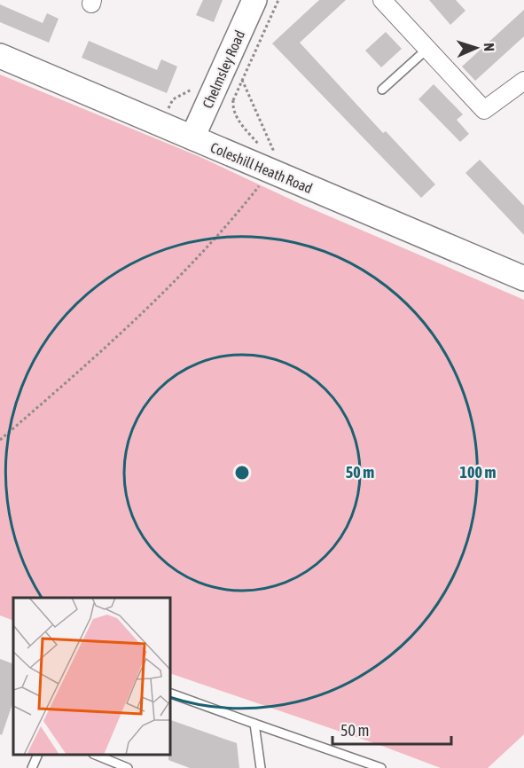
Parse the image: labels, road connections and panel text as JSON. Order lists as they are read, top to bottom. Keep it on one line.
{"streets":{"street":["Chelmsley Road","Coleshill Heath Road"]},"crossings":[["Chelmsley Road","Coleshill Heath Road"]],"scale_bar":"50 m","north":"right","rings":["50 m","100 m"]}
